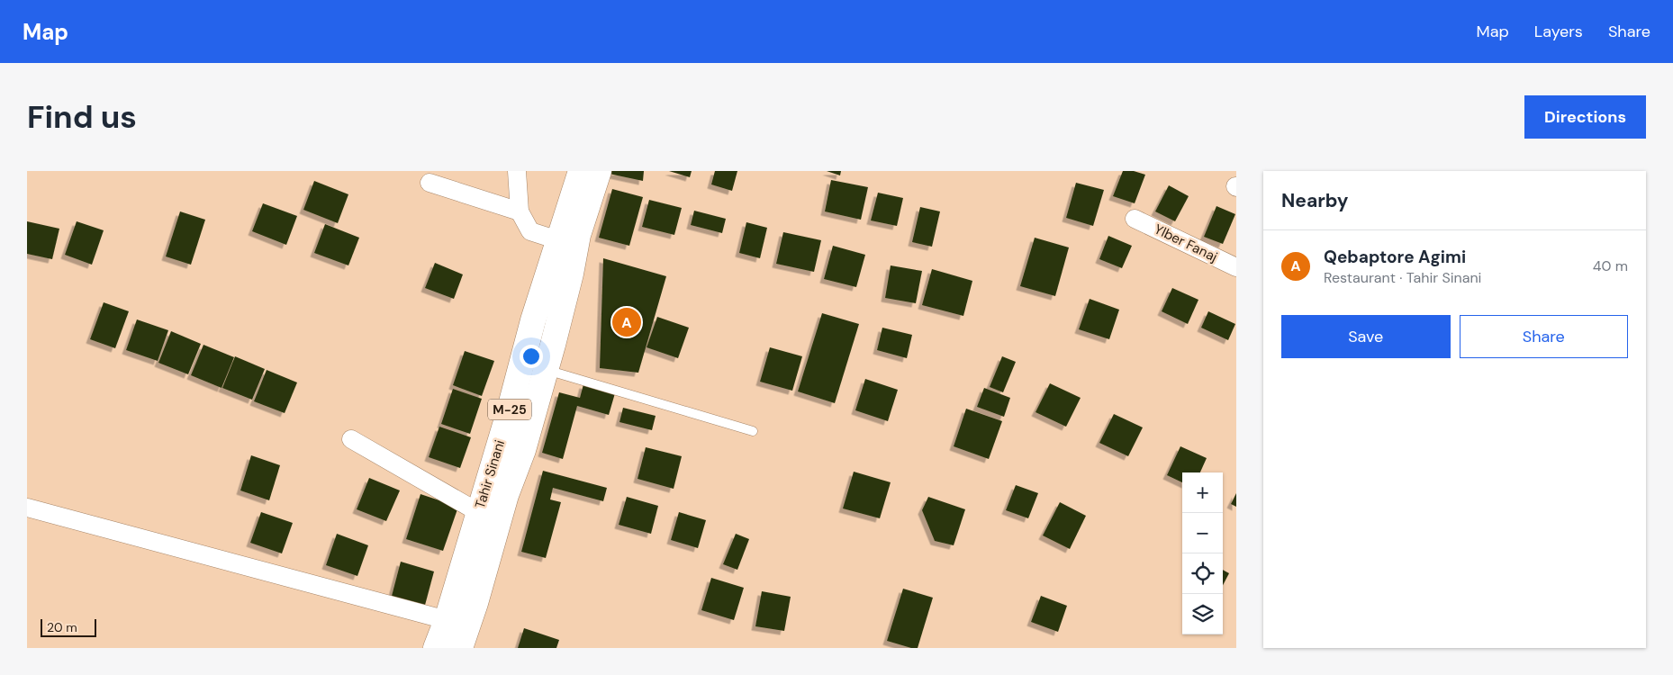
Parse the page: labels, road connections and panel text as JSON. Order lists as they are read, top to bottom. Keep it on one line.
{"streets":{"main road":["M-25","Tahir Sinani"],"street":["Ylber Fanaj"]},"scale_bar":"20 m","page":{"header":"Map","nav":["Map","Layers","Share"],"buttons":["Directions",["Save","Share"]],"title":"Find us","heading":"Nearby","list":[{"mark":"A","name":"Qebaptore Agimi","note":"Restaurant · Tahir Sinani","value":"40 m"}],"pins":"A","map_buttons":["+","−"],"scale":"20 m"}}
